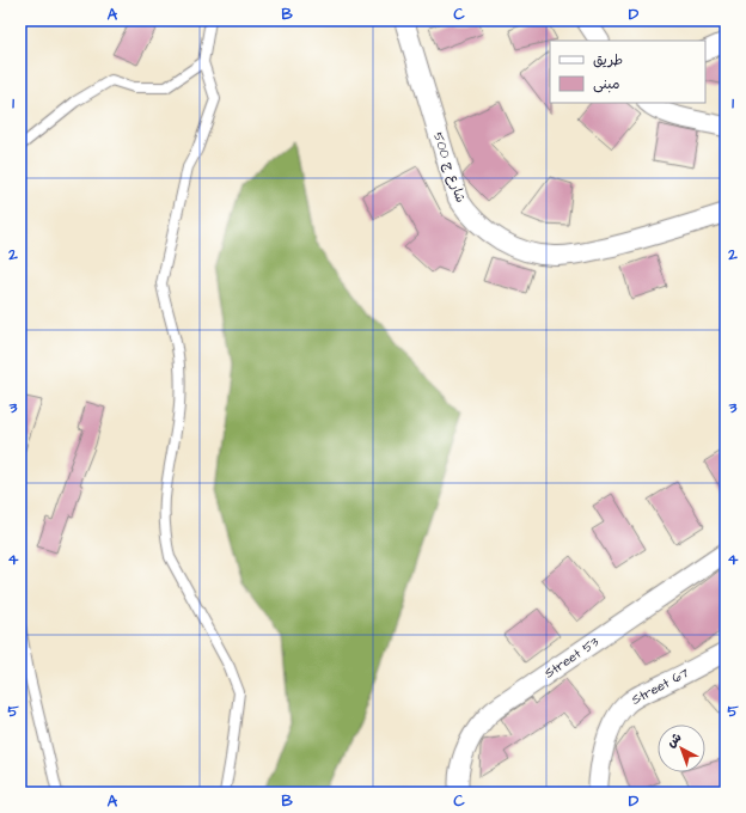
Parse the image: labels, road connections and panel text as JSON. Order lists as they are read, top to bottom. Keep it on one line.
{"streets":{"street":["شارع ج 500","Street 53","Street 67"]},"legend":["طريق","مبنى"],"north":"top left","grid":{"columns":["A","B","C","D"],"rows":["1","2","3","4","5"]}}
